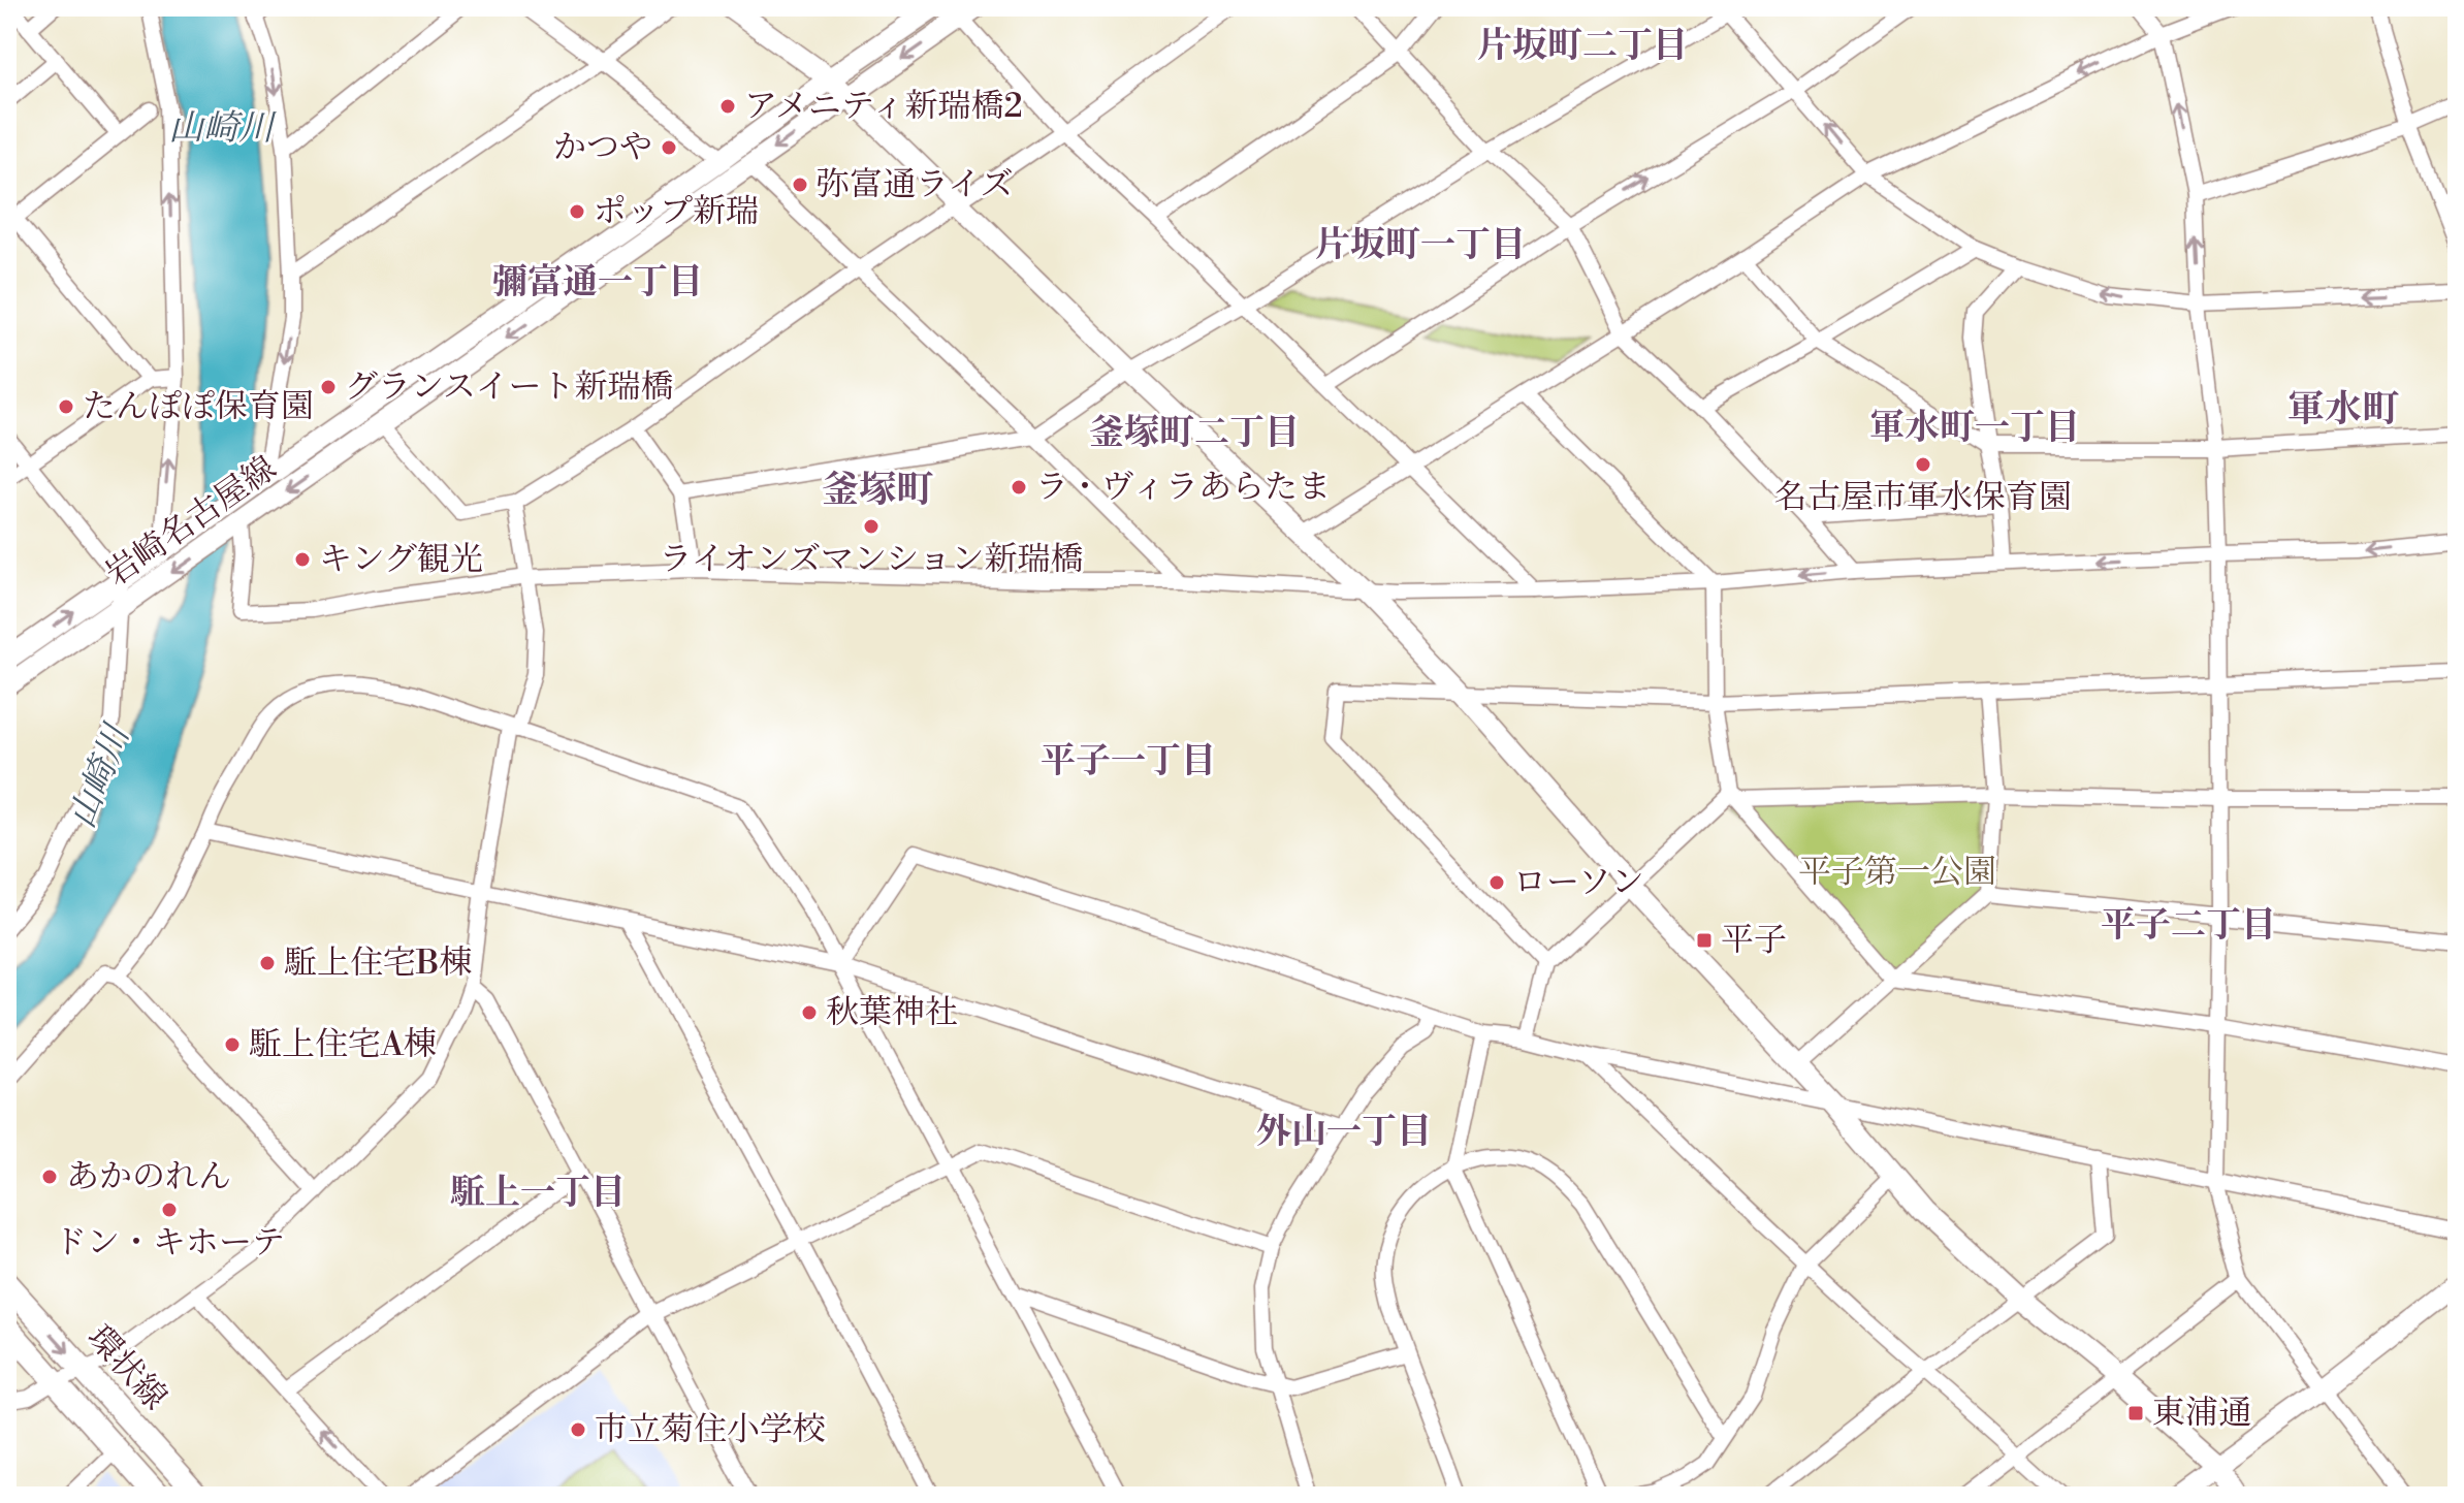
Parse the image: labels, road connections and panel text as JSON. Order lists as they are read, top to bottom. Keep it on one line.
{"streets":{"main road":["環状線"],"street":["岩崎名古屋線"]},"districts":["片坂町二丁目","片坂町一丁目","彌富通一丁目","軍水町","軍水町一丁目","釜塚町二丁目","釜塚町","平子一丁目","平子二丁目","外山一丁目","駈上一丁目"],"water":["山崎川"],"parks":["平子第一公園"],"places":{"other":["アメニティ新瑞橋2","かつや","弥富通ライズ","ポップ新瑞","グランスイート新瑞橋","たんぽぽ保育園","名古屋市軍水保育園","ラ・ヴィラあらたま","ライオンズマンション新瑞橋","キング観光","ローソン","駈上住宅B棟","秋葉神社","駈上住宅A棟","あかのれん","ドン・キホーテ","市立菊住小学校"],"transit":["平子","東浦通"]}}
